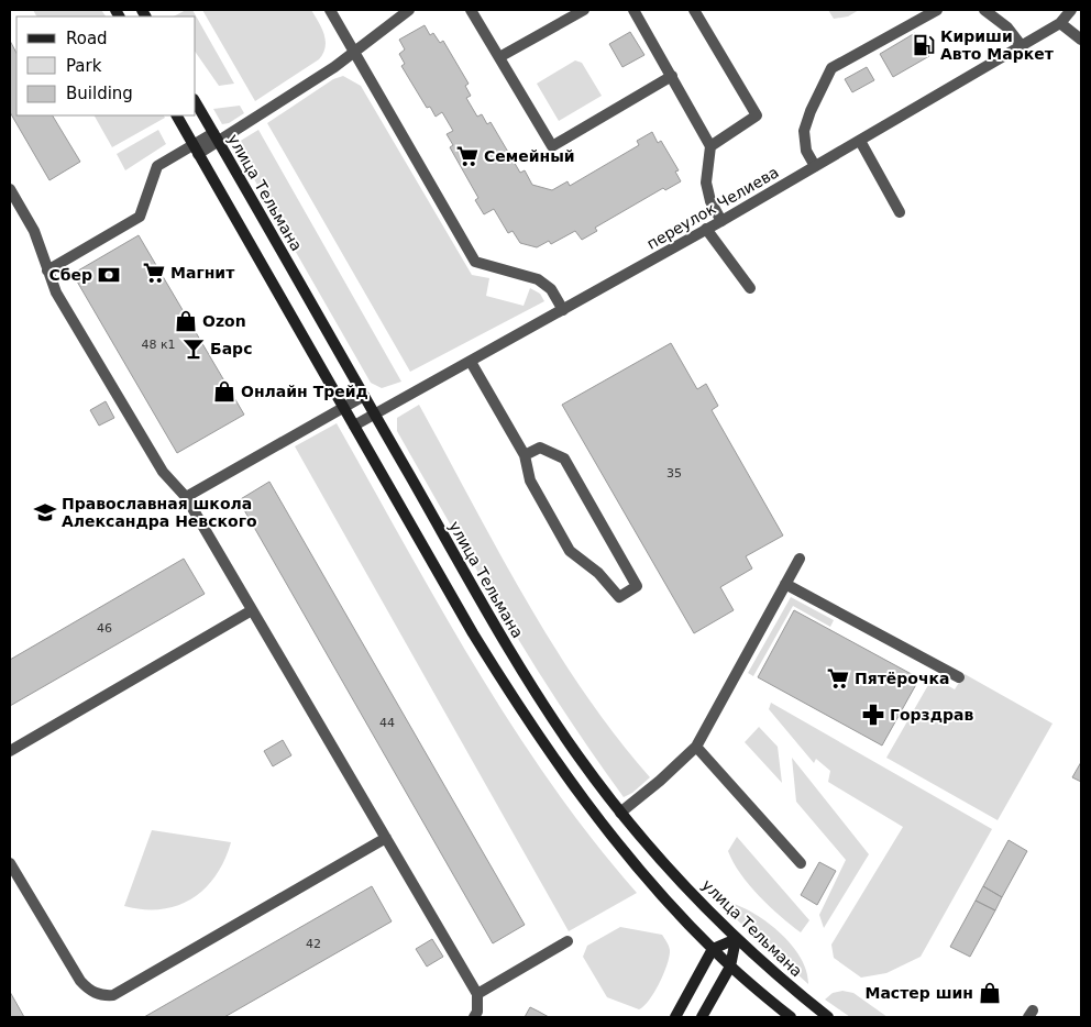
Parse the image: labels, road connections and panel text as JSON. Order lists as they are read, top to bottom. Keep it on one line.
{"streets":{"street":["улица Тельмана","переулок Челиева"]},"crossings":[["улица Тельмана","переулок Челиева"]],"places":{"fuel station":["Кириши Авто Маркет"],"supermarket":["Семейный","Магнит","Пятёрочка"],"bank":["Сбер"],"shop":["Ozon","Онлайн Трейд","Мастер шин"],"bar":["Барс"],"school or university":["Православная школа Александра Невского"],"pharmacy":["Горздрав"]},"house_numbers":["48 к1","35","46","44","42"],"legend":["Road","Park","Building"]}
